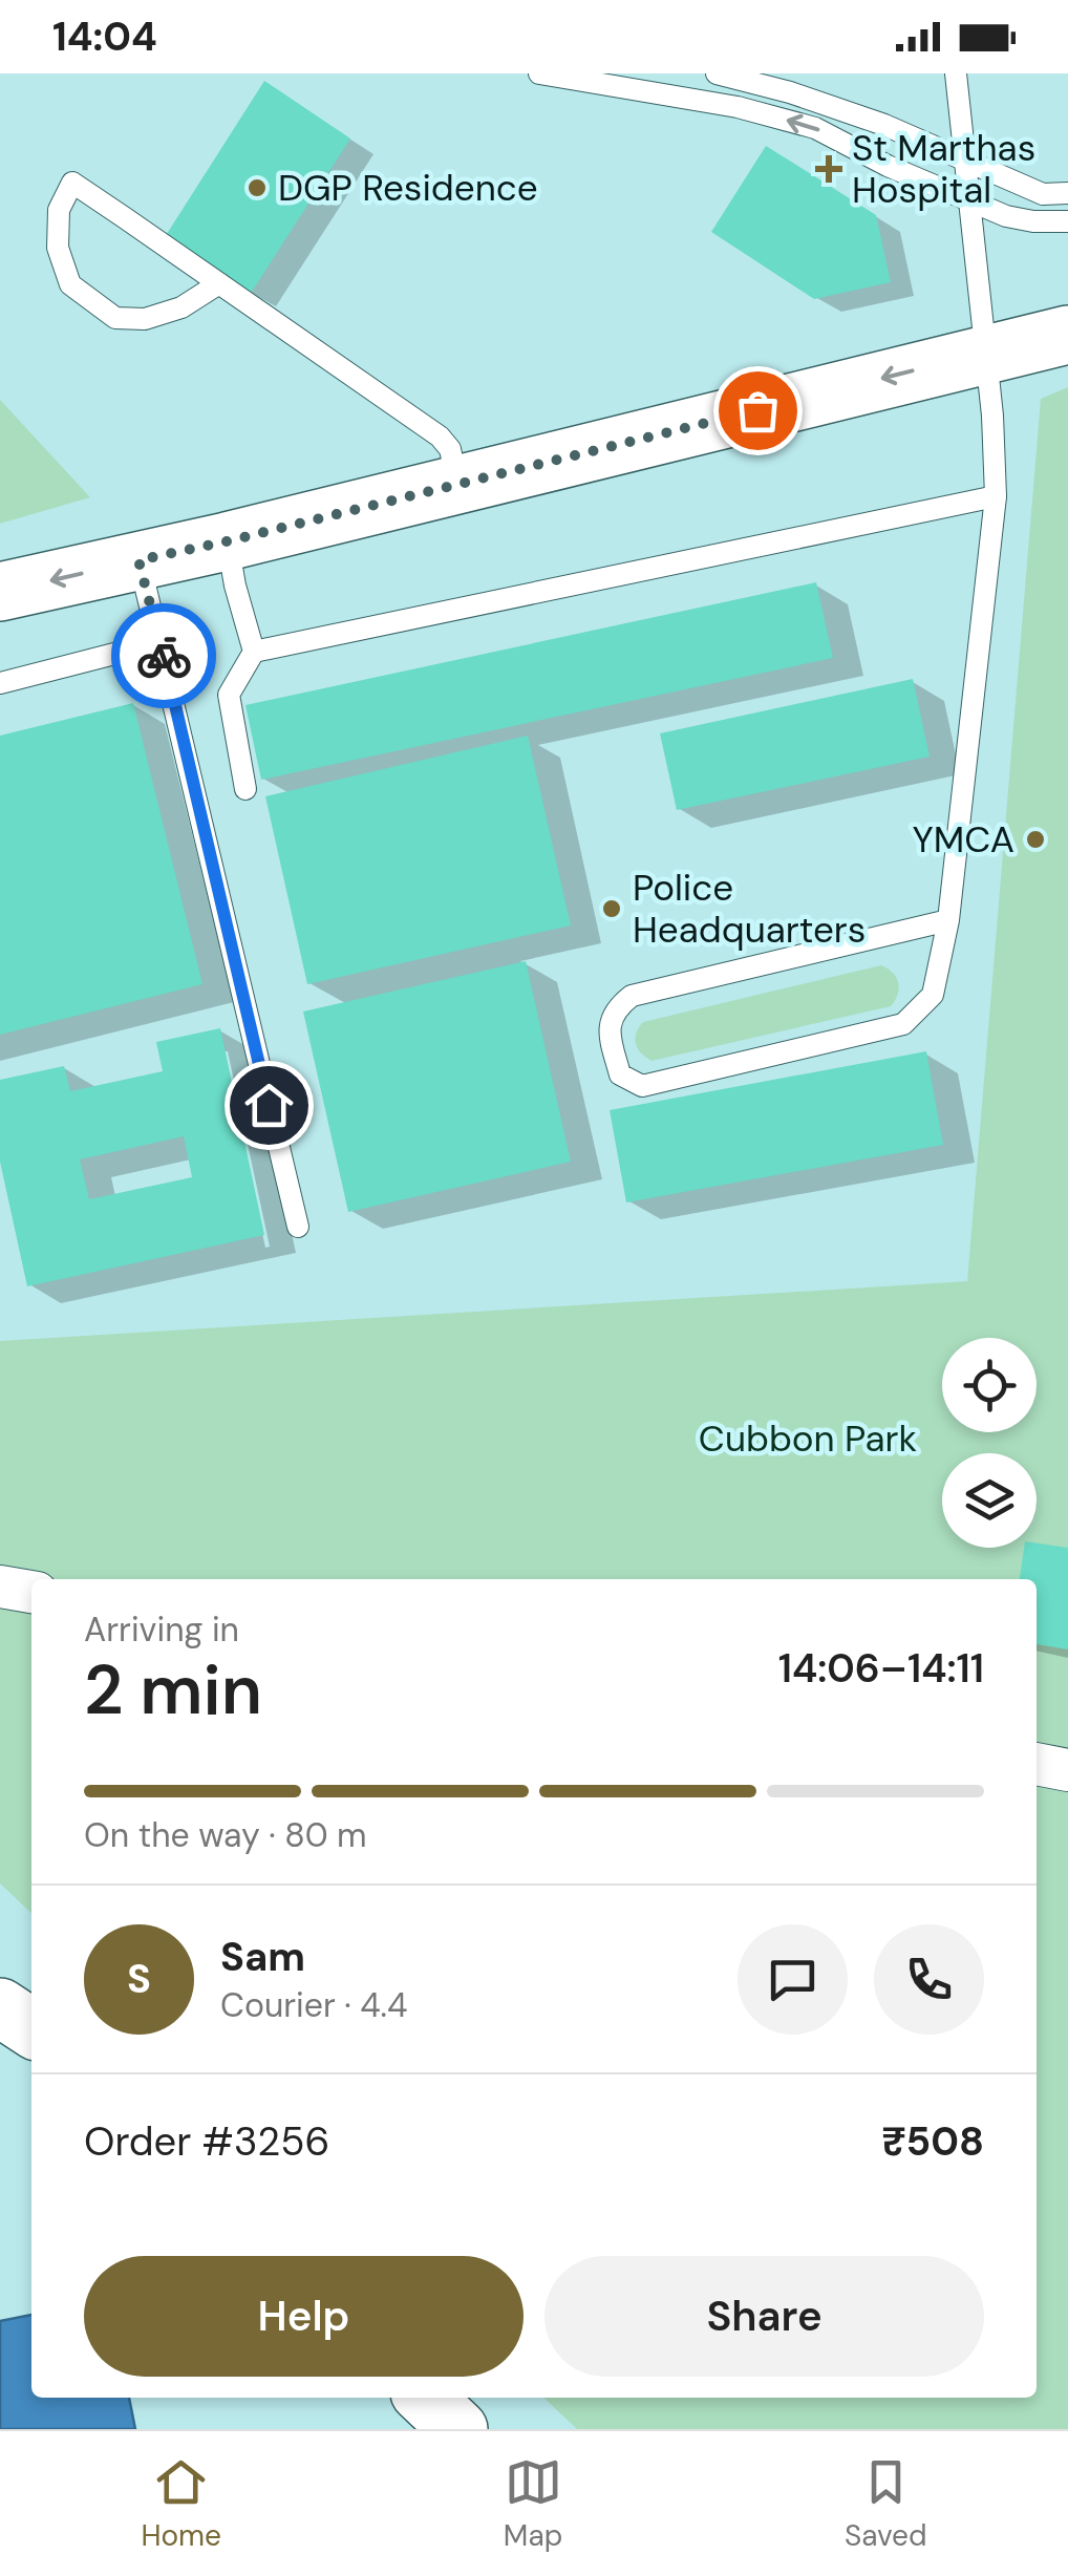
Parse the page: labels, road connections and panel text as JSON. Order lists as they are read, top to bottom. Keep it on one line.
{"parks":["Cubbon Park"],"places":{"health":["St Marthas Hospital"],"other":["DGP Residence","YMCA","Police Headquarters"]},"page":{"status":"14:04","heading":["2 min","Arriving in","14:06–14:11"],"panel":["Sam","Courier · 4.4","Order #3256","₹508"],"bar":"On the way · 80 m","round":"S","buttons":["Help","Share"],"tabs":["Home","Map","Saved"]}}
